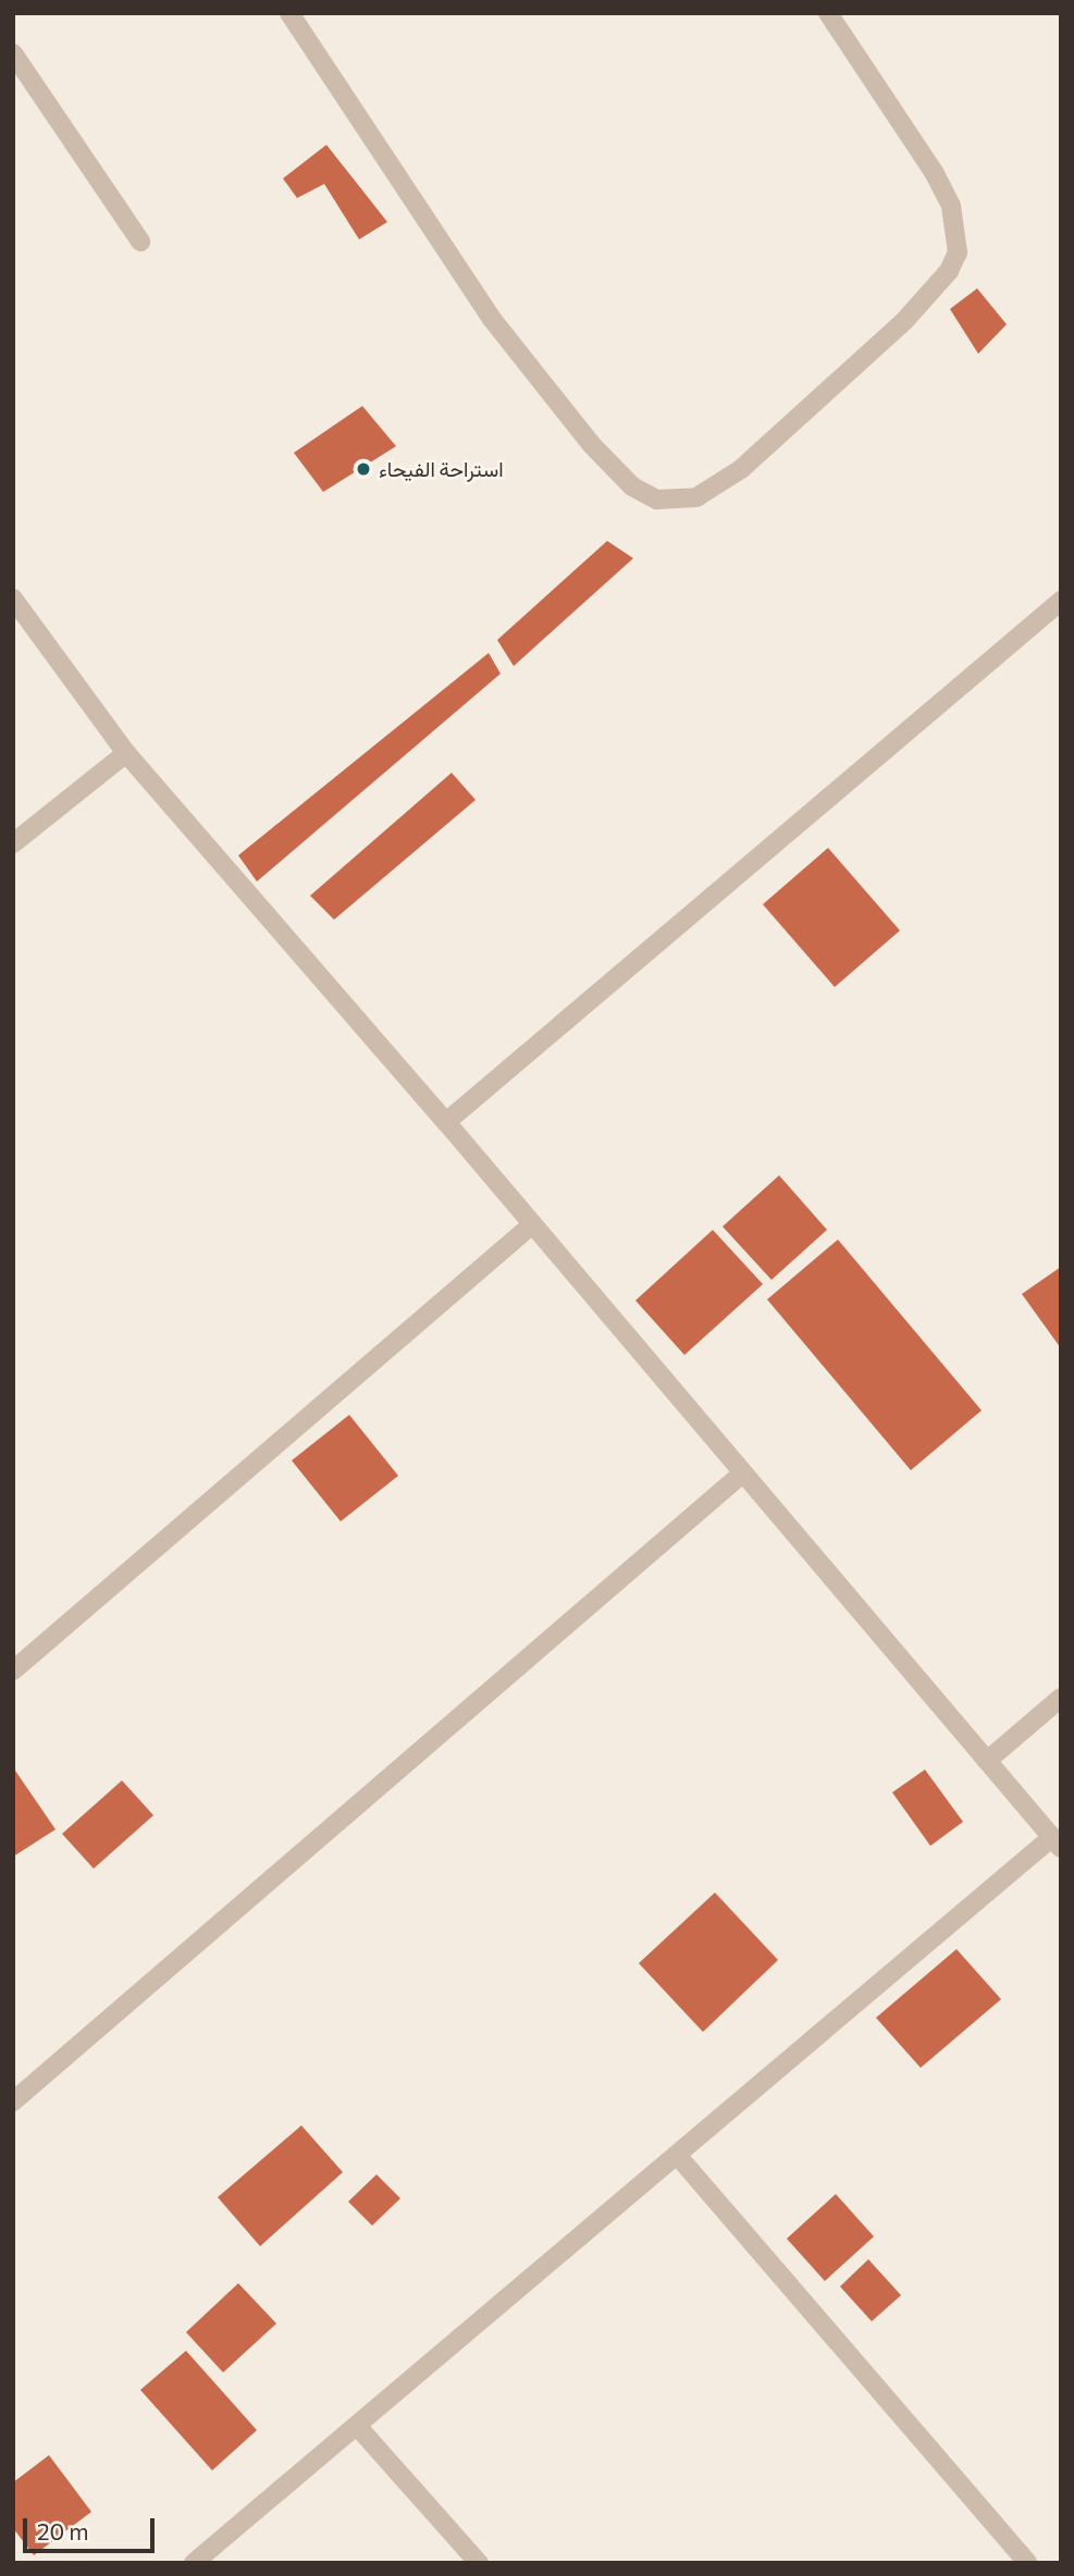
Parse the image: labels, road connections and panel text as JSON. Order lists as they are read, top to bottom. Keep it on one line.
{"places":["استراحة الفيحاء"],"scale_bar":"20 m"}
